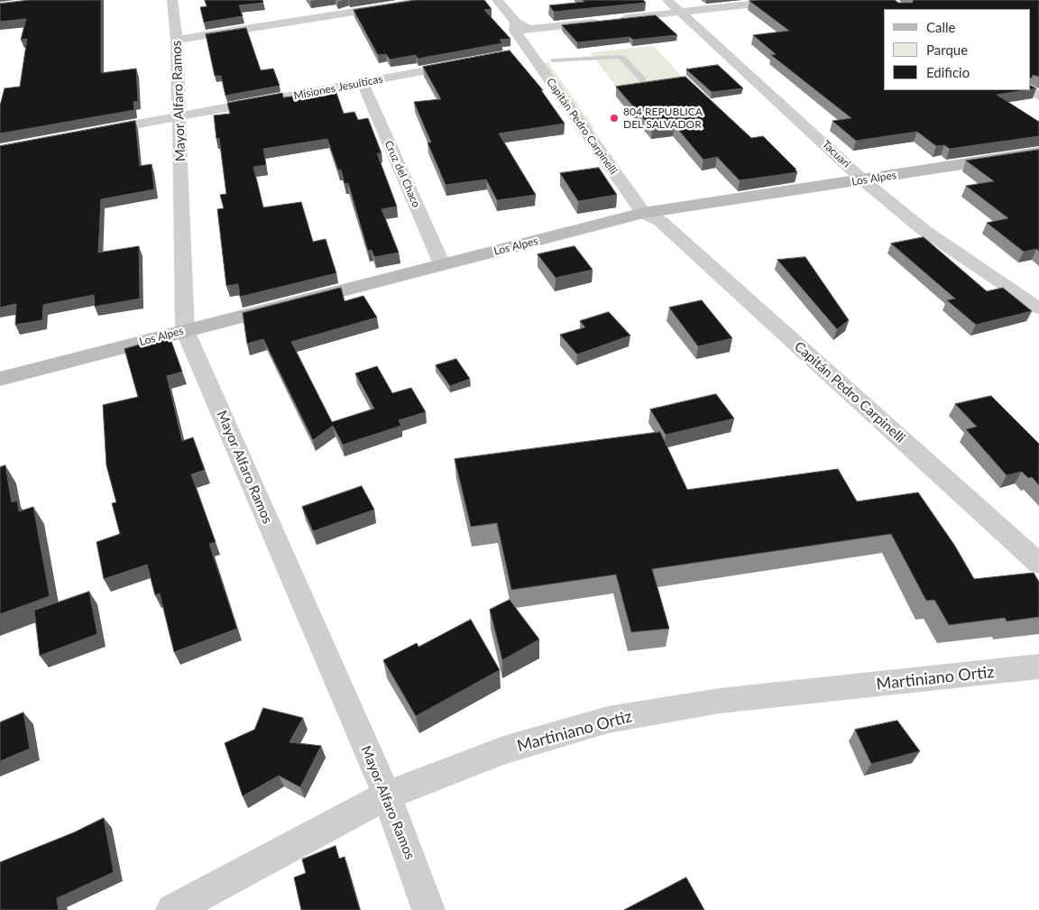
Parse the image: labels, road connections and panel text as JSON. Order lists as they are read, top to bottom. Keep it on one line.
{"streets":{"street":["Misiones Jesuíticas","Mayor Alfaro Ramos","Capitán Pedro Carpinelli","Tacuari","Cruz del Chaco","Los Alpes","Martiniano Ortiz"]},"crossings":[["Misiones Jesuíticas","Mayor Alfaro Ramos"],["Misiones Jesuíticas","Cruz del Chaco"],["Mayor Alfaro Ramos","Los Alpes"],["Mayor Alfaro Ramos","Martiniano Ortiz"],["Capitán Pedro Carpinelli","Los Alpes"],["Tacuari","Los Alpes"],["Cruz del Chaco","Los Alpes"]],"places":["804 REPUBLICA DEL SALVADOR"],"legend":["Calle","Parque","Edificio"]}
